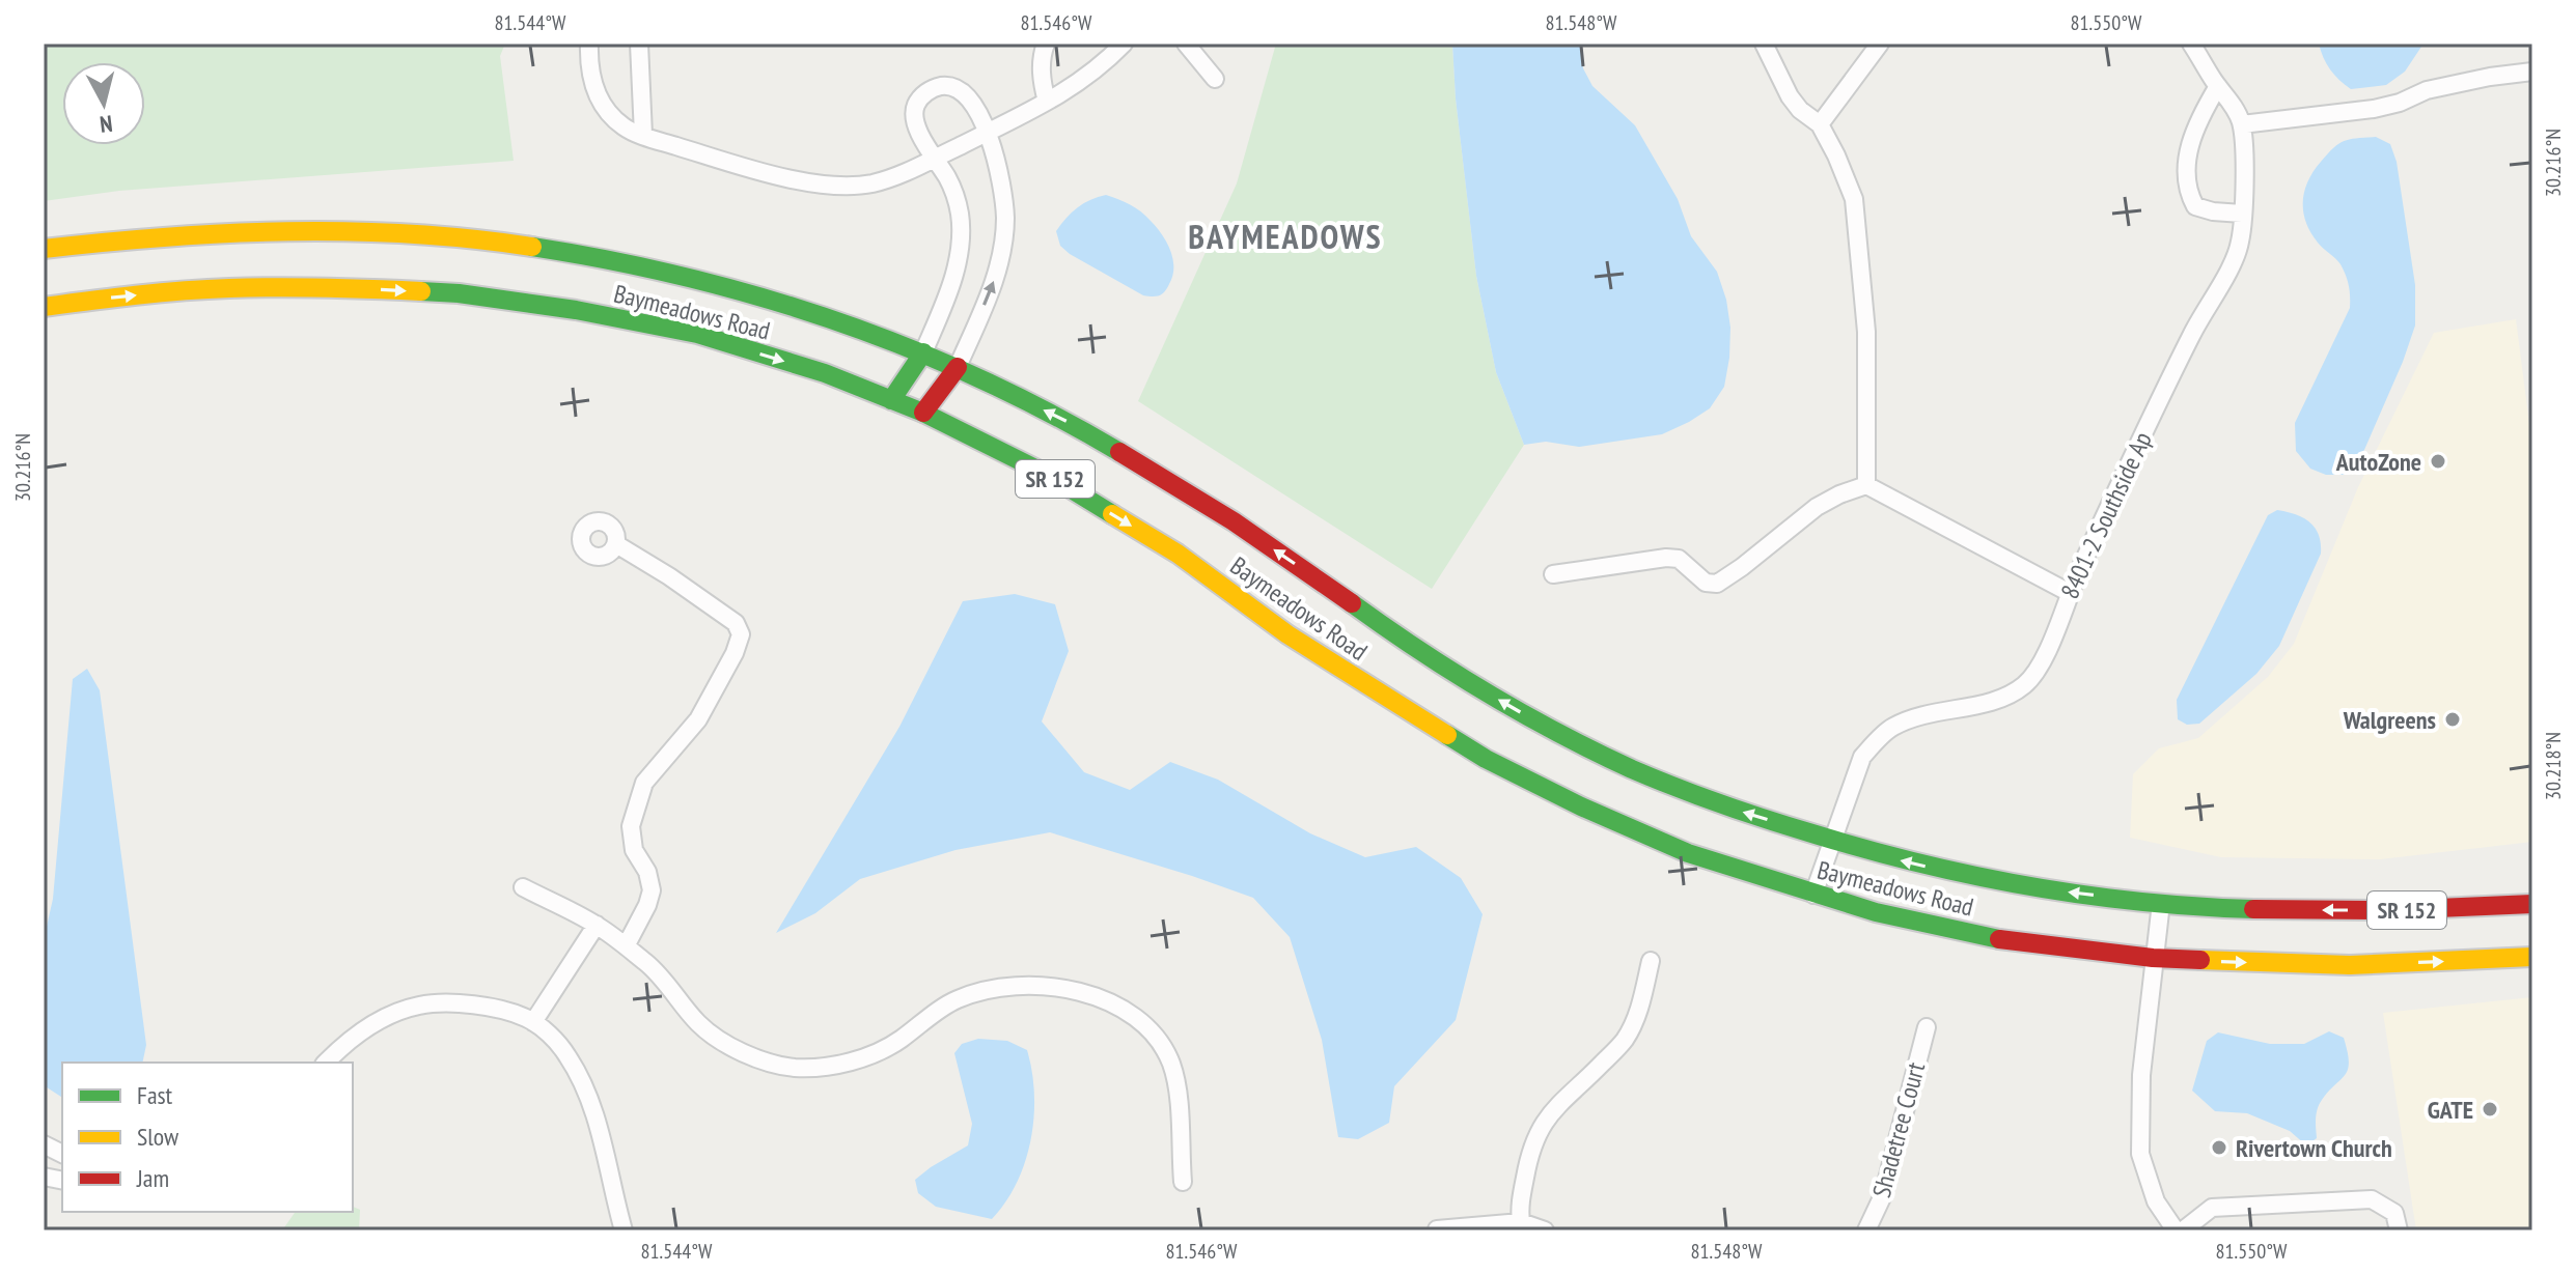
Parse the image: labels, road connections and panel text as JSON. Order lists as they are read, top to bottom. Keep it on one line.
{"streets":{"main road":["Baymeadows Road","SR 152"],"street":["8401-2 Southside Ap","Shadetree Court"]},"crossings":[["Baymeadows Road","8401-2 Southside Ap"]],"districts":["BAYMEADOWS"],"places":["AutoZone","Walgreens","GATE","Rivertown Church"],"legend":["Fast","Slow","Jam"],"north":"bottom","coordinates":["81.544°W","81.546°W","81.548°W","81.550°W","30.216°N","30.218°N"]}
